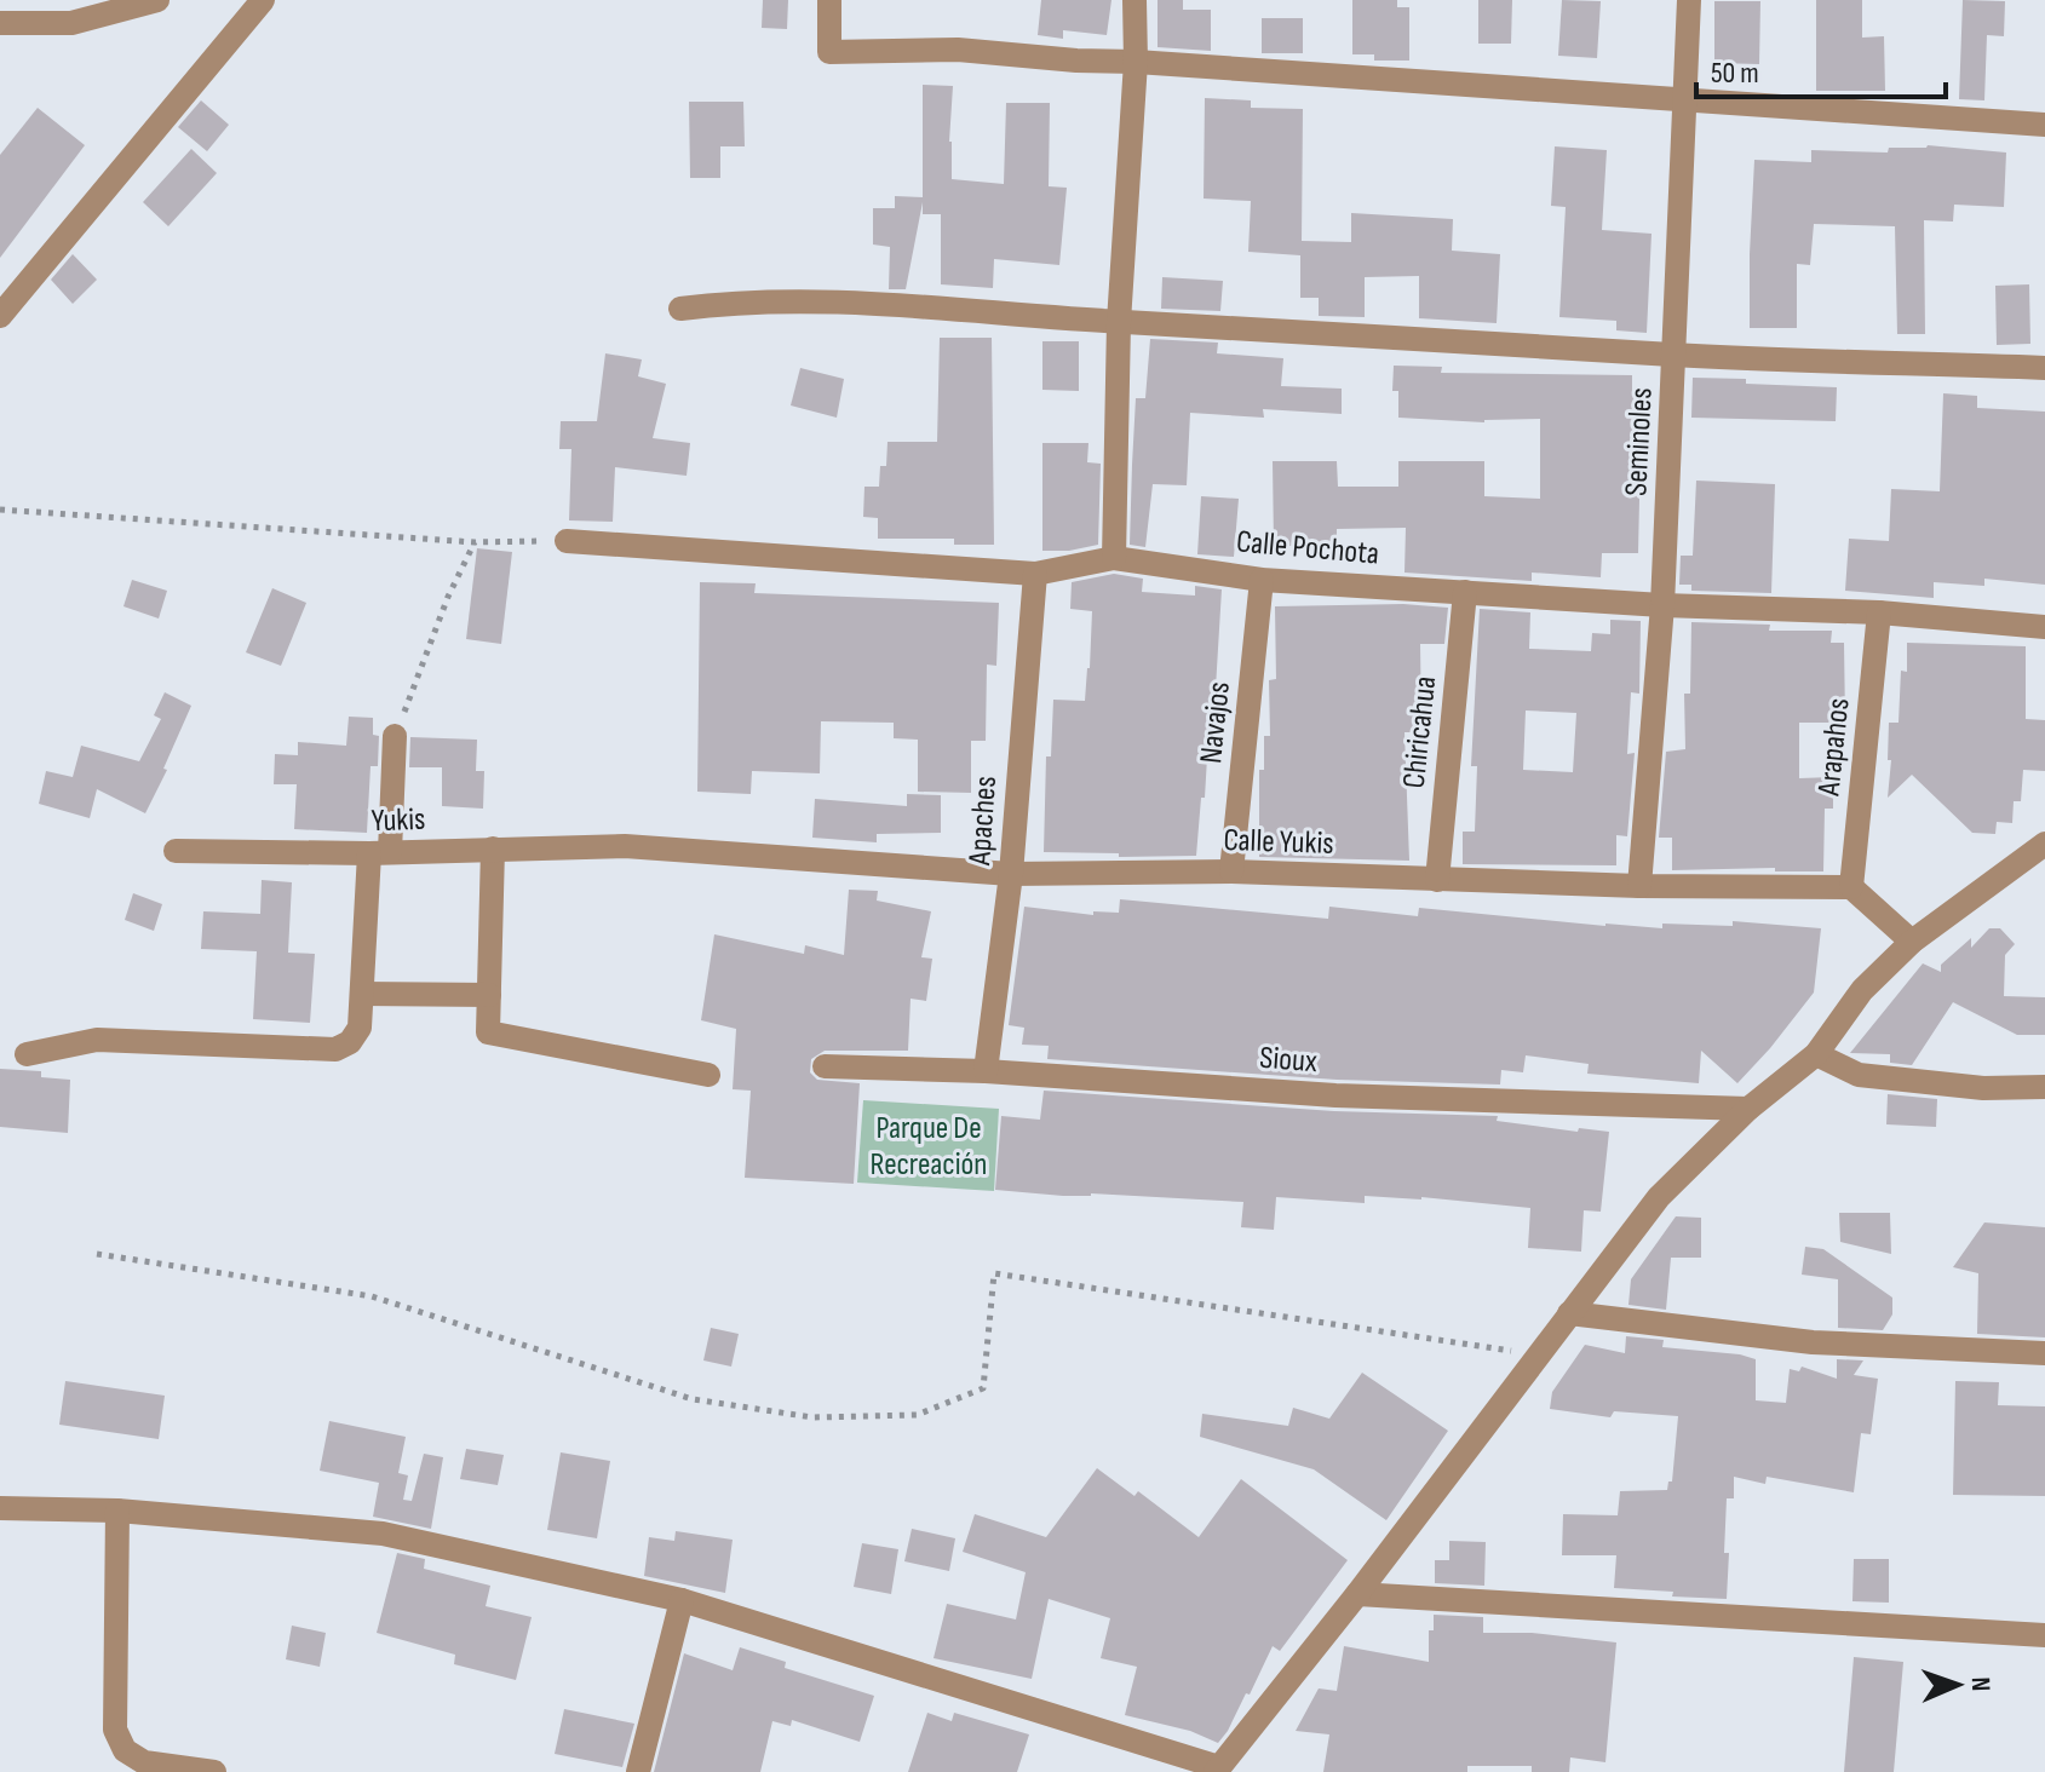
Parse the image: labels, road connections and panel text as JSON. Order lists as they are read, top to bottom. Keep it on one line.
{"streets":{"street":["Seminoles","Calle Pochota","Navajos","Chiricahua","Arapahos","Yukis","Apaches","Calle Yukis","Sioux"]},"crossings":[["Seminoles","Calle Pochota"],["Seminoles","Calle Yukis"],["Calle Pochota","Navajos"],["Calle Pochota","Chiricahua"],["Calle Pochota","Arapahos"],["Calle Pochota","Apaches"],["Navajos","Calle Yukis"],["Chiricahua","Calle Yukis"],["Arapahos","Calle Yukis"],["Yukis","Calle Yukis"],["Apaches","Calle Yukis"],["Apaches","Sioux"]],"parks":["Parque De Recreación"],"scale_bar":"50 m","north":"right"}
